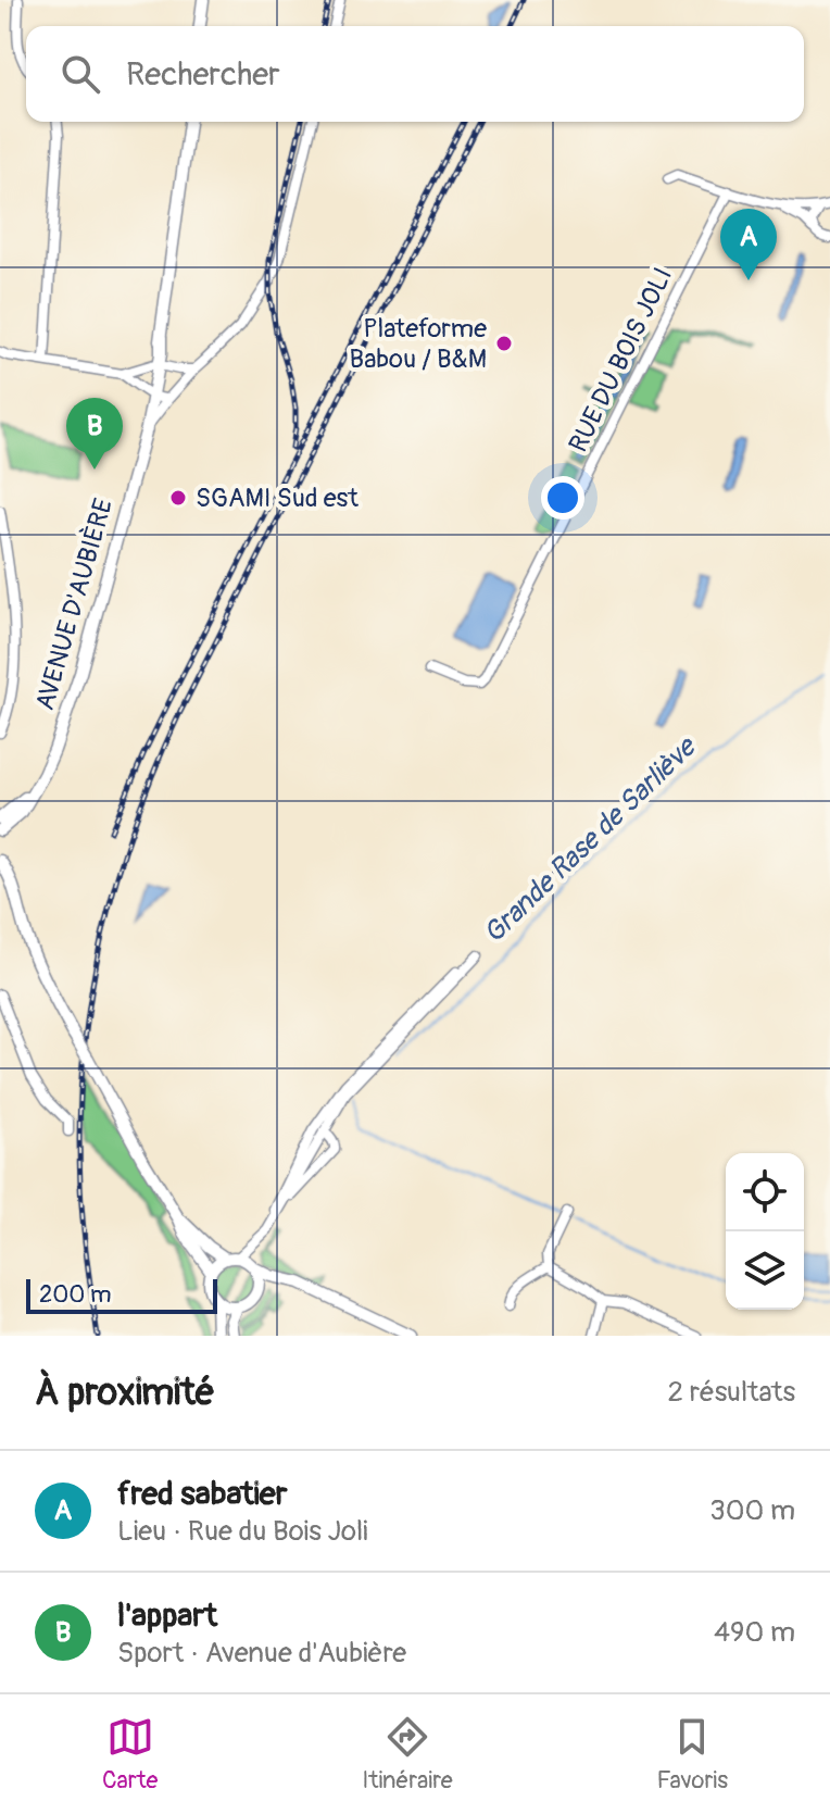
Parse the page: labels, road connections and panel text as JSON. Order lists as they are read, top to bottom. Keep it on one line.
{"streets":{"main road":["AVENUE D'AUBIÈRE"],"street":["RUE DU BOIS JOLI"]},"water":["Grande Rase de Sarliève"],"places":["Plateforme Babou / B&M","SGAMI Sud est"],"scale_bar":"200 m","page":{"search":"Rechercher","pins":["A","B"],"scale":"200 m","heading":["À proximité","2 résultats"],"list":[{"mark":"A","name":"fred sabatier","note":"Lieu · Rue du Bois Joli","value":"300 m"},{"mark":"B","name":"l'appart","note":"Sport · Avenue d'Aubière","value":"490 m"}],"nav":["Carte","Itinéraire","Favoris"]}}
